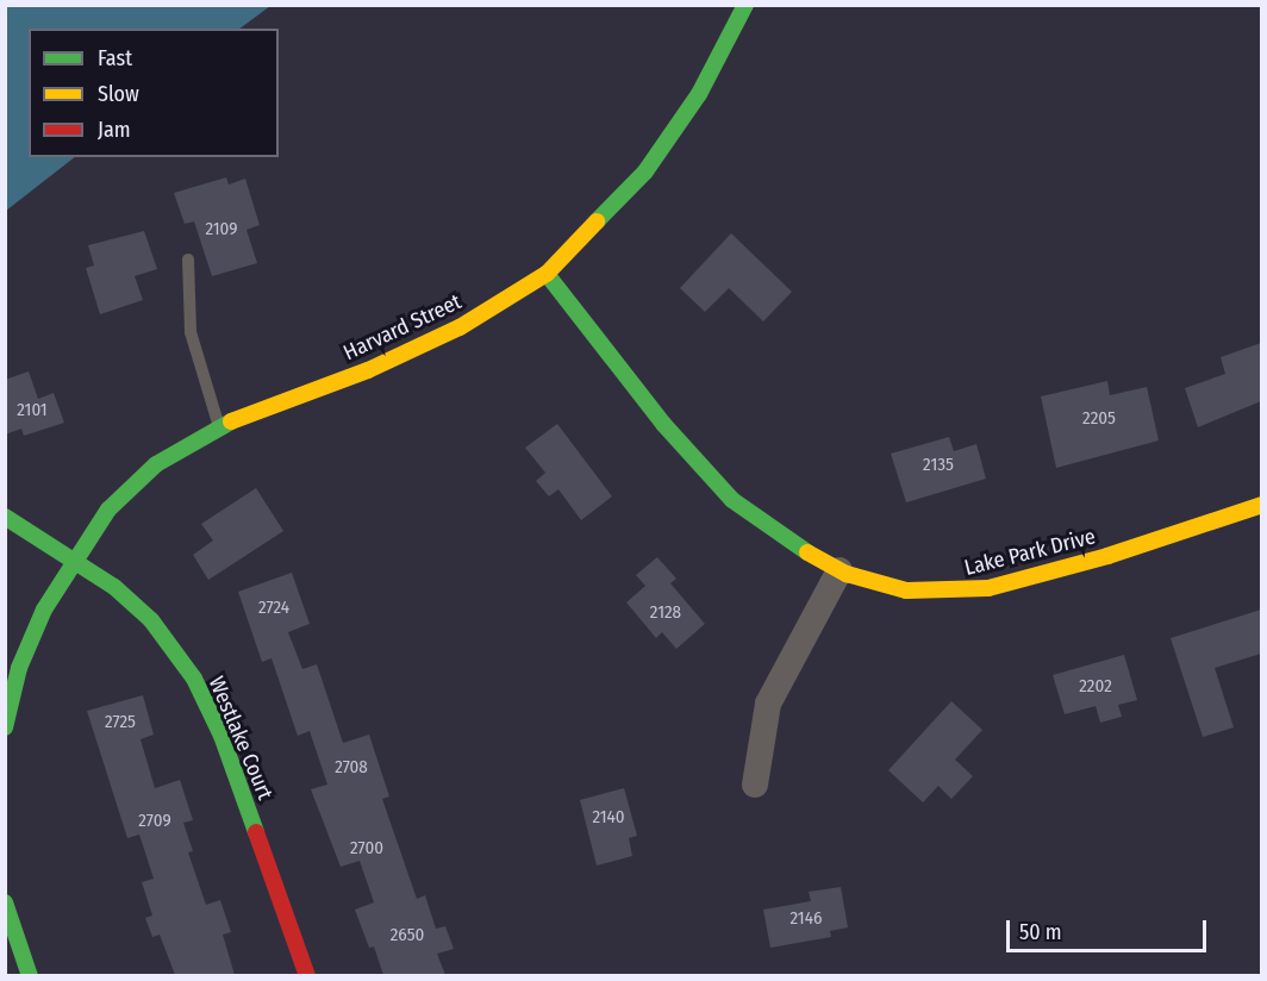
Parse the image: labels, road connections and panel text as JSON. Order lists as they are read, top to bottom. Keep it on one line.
{"streets":{"street":["Harvard Street","Lake Park Drive","Westlake Court"]},"crossings":[["Harvard Street","Lake Park Drive"],["Harvard Street","Westlake Court"]],"house_numbers":["2109","2101","2205","2135","2724","2128","2202","2725","2708","2140","2709","2700","2146","2650"],"legend":["Fast","Slow","Jam"],"scale_bar":"50 m"}
